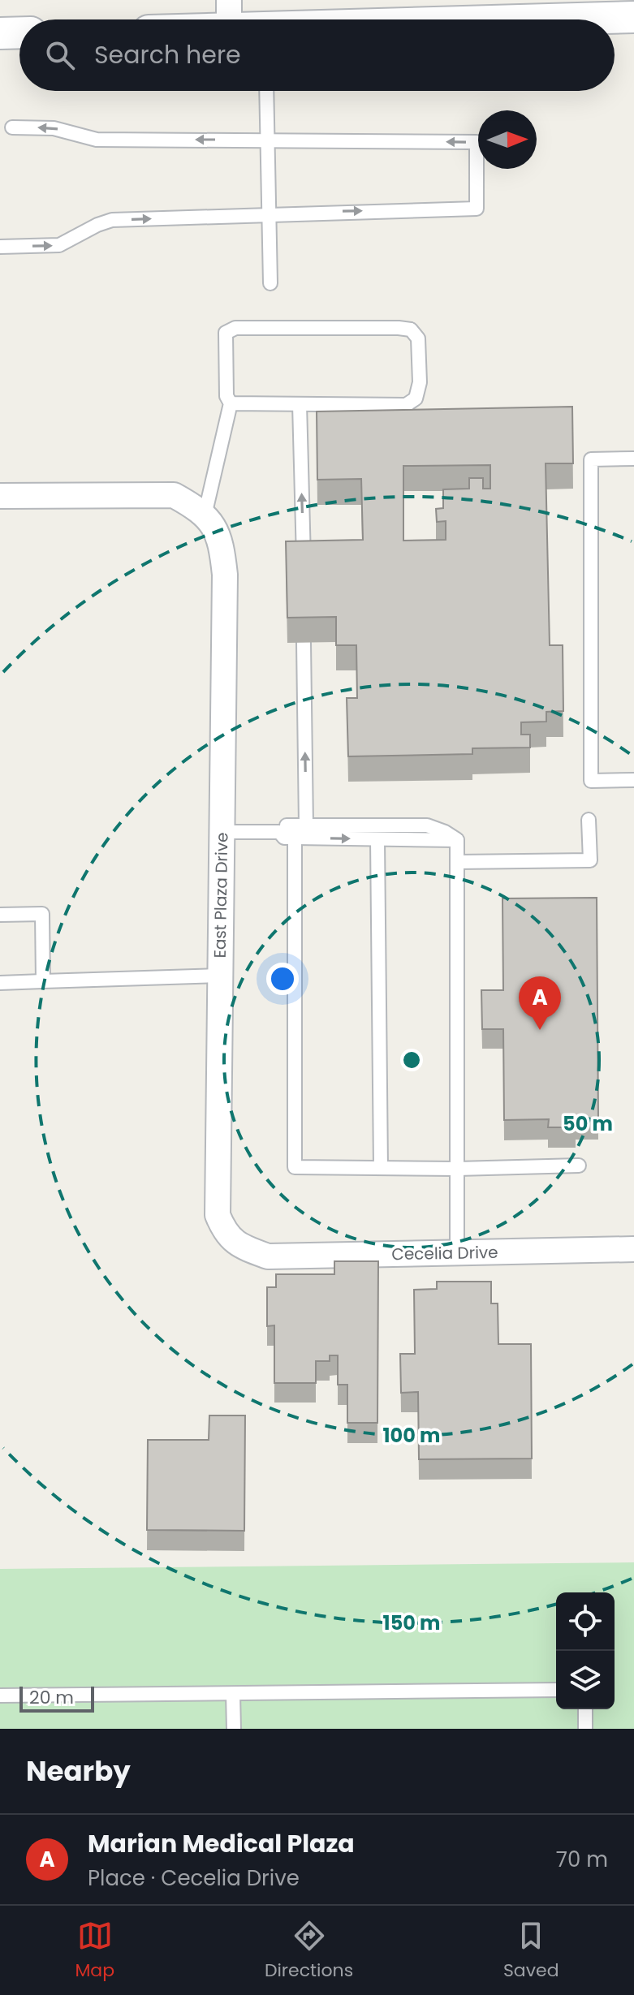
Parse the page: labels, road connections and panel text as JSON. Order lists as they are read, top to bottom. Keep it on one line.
{"streets":{"street":["East Plaza Drive","Cecelia Drive"]},"crossings":[["East Plaza Drive","Cecelia Drive"]],"scale_bar":"20 m","north":"right","page":{"search":"Search here","pins":"A","scale":"20 m","heading":"Nearby","list":[{"mark":"A","name":"Marian Medical Plaza","note":"Place · Cecelia Drive","value":"70 m"}],"nav":["Map","Directions","Saved"]},"rings":["50 m","100 m","150 m"]}
